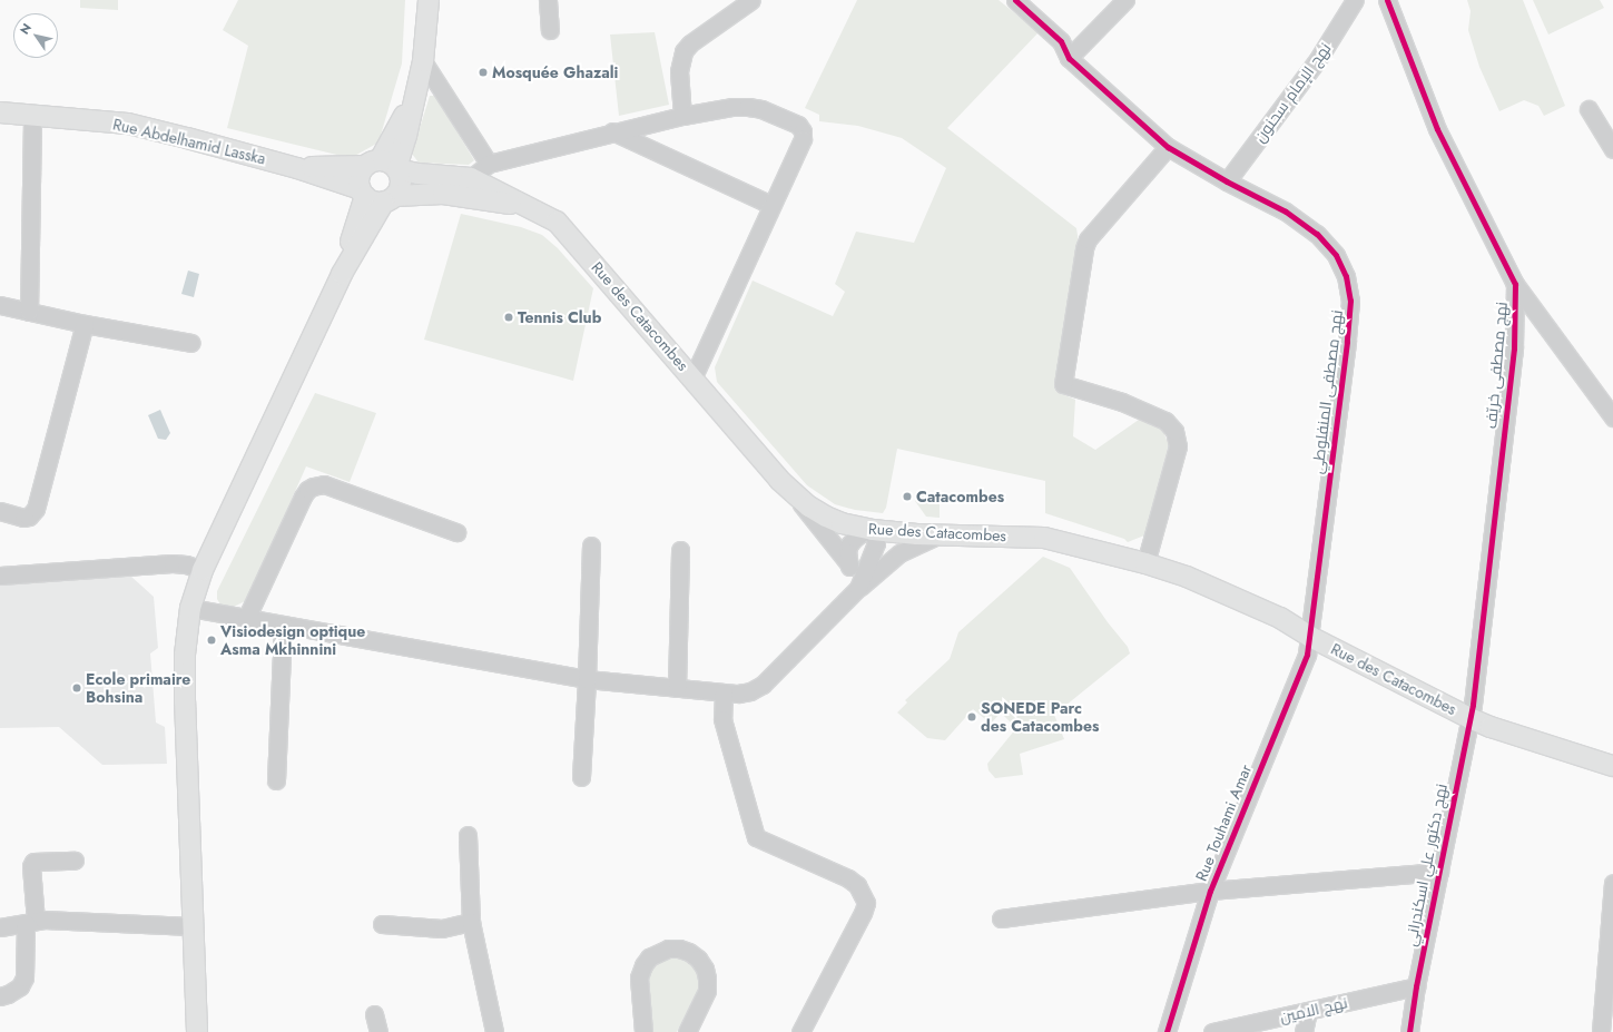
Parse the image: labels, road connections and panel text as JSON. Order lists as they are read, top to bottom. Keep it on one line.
{"streets":{"main road":["Rue Abdelhamid Lasska","Rue des Catacombes"],"street":["نهج الإمام سحنون","نهج مصطفى خريّف","نهج مصطفى المنفلوطي","Rue Touhami Amar","نهج دكتور علي اسكندراني","نهج الامين"]},"crossings":[["نهج الإمام سحنون","نهج مصطفى المنفلوطي"],["Rue Abdelhamid Lasska","Rue des Catacombes"],["Rue des Catacombes","نهج مصطفى خريّف"],["Rue des Catacombes","نهج مصطفى المنفلوطي"],["Rue des Catacombes","Rue Touhami Amar"],["Rue des Catacombes","نهج دكتور علي اسكندراني"],["نهج مصطفى خريّف","نهج دكتور علي اسكندراني"],["نهج مصطفى المنفلوطي","Rue Touhami Amar"],["نهج دكتور علي اسكندراني","نهج الامين"]],"places":["Mosquée Ghazali","Tennis Club","Catacombes","Visiodesign optique Asma Mkhinnini","Ecole primaire Bohsina","SONEDE Parc des Catacombes"],"north":"top left"}
